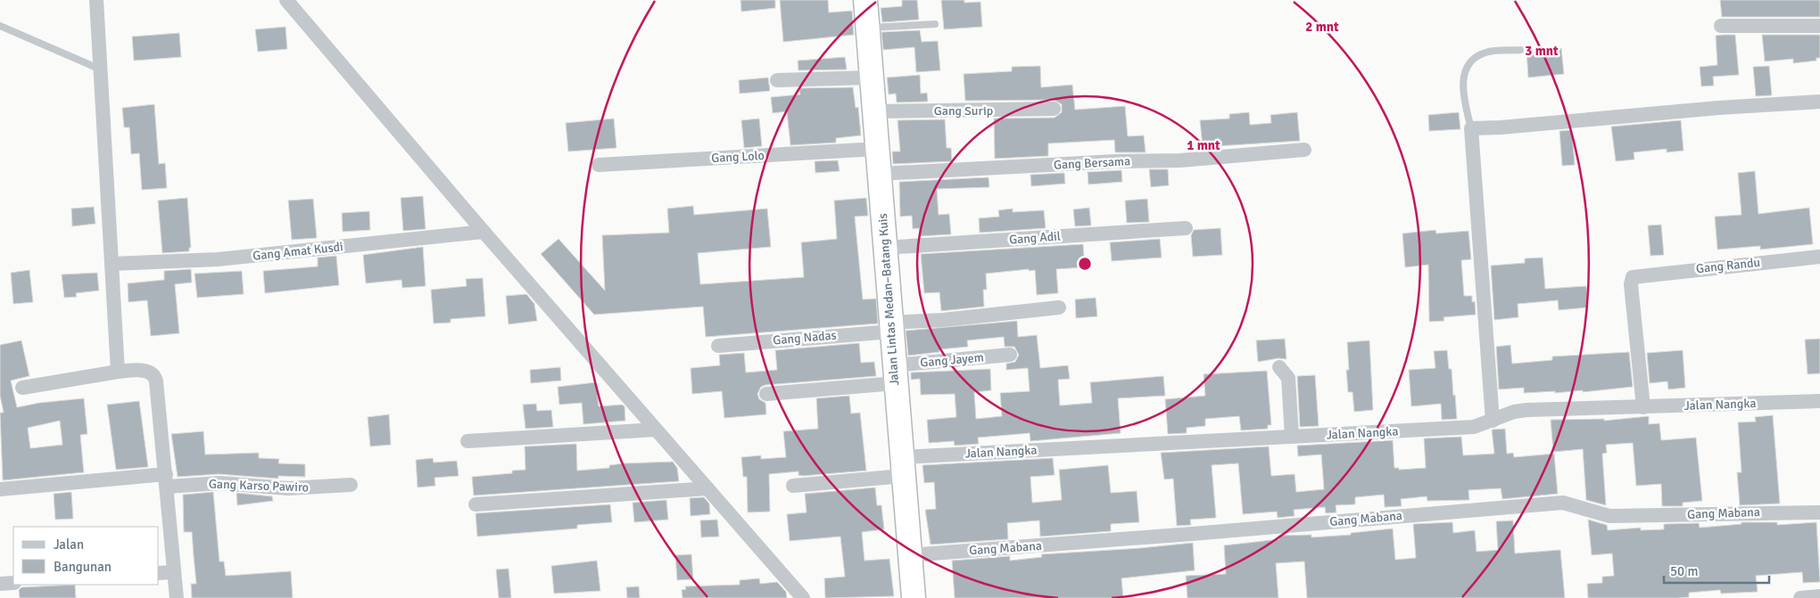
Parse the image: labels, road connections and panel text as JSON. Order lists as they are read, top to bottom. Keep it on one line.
{"streets":{"highway":["Jalan Lintas Medan–Batang Kuis"],"street":["Gang Surip","Gang Lolo","Gang Bersama","Gang Adil","Gang Amat Kusdi","Gang Randu","Gang Nadas","Gang Jayem","Jalan Nangka","Gang Karso Pawiro","Gang Mabana"]},"crossings":[["Gang Surip","Jalan Lintas Medan–Batang Kuis"],["Gang Lolo","Jalan Lintas Medan–Batang Kuis"],["Gang Bersama","Jalan Lintas Medan–Batang Kuis"],["Gang Adil","Jalan Lintas Medan–Batang Kuis"],["Gang Randu","Jalan Nangka"],["Jalan Lintas Medan–Batang Kuis","Gang Nadas"],["Jalan Lintas Medan–Batang Kuis","Gang Jayem"],["Jalan Lintas Medan–Batang Kuis","Jalan Nangka"],["Jalan Lintas Medan–Batang Kuis","Gang Mabana"]],"legend":["Jalan","Bangunan"],"scale_bar":"50 m","rings":["2 mnt","3 mnt","1 mnt"]}
